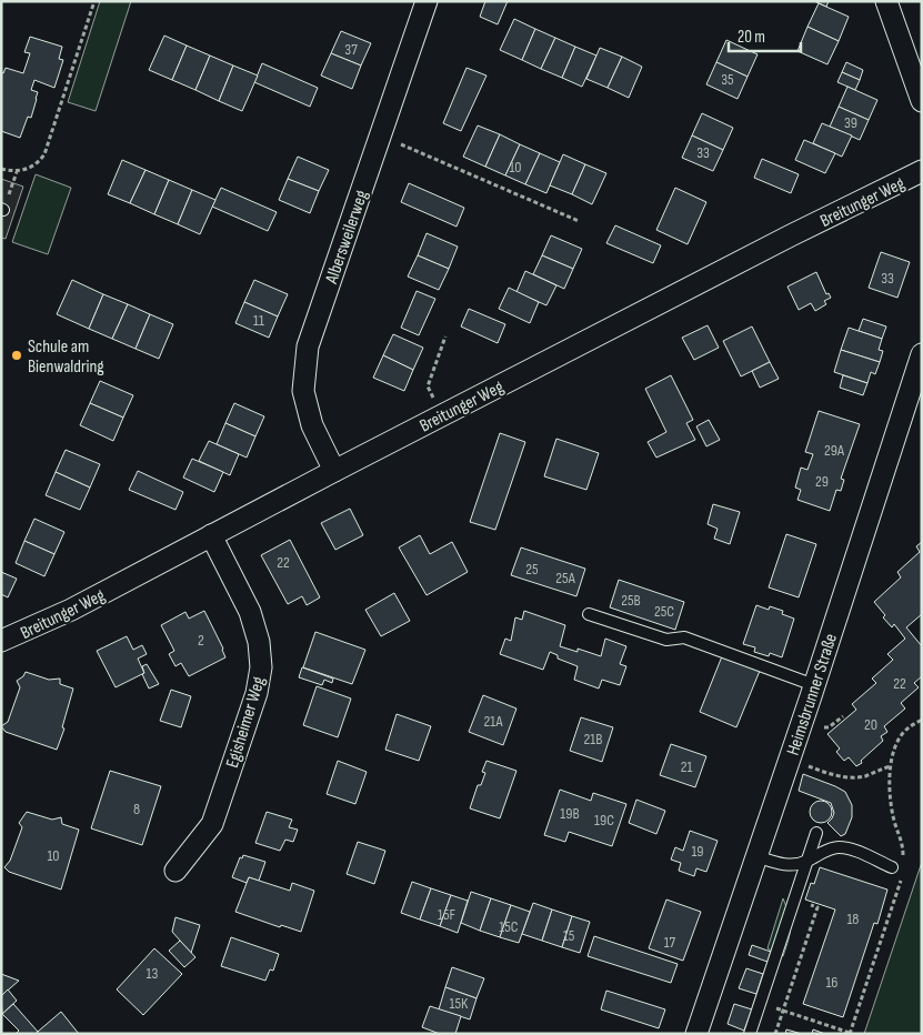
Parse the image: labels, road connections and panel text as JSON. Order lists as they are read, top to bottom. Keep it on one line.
{"streets":{"street":["Breitunger Weg","Albersweilerweg","Heimsbrunner Straße","Egisheimer Weg"]},"crossings":[["Breitunger Weg","Albersweilerweg"],["Breitunger Weg","Egisheimer Weg"]],"places":["Schule am Bienwaldring"],"house_numbers":["37","35","39","33","10","33","11","29A","29","22","25","25A","25B","25C","2","22","21A","20","21B","21","8","19B","19C","19","10","15F","18","15C","15","17","13","16","15K"],"scale_bar":"20 m"}
